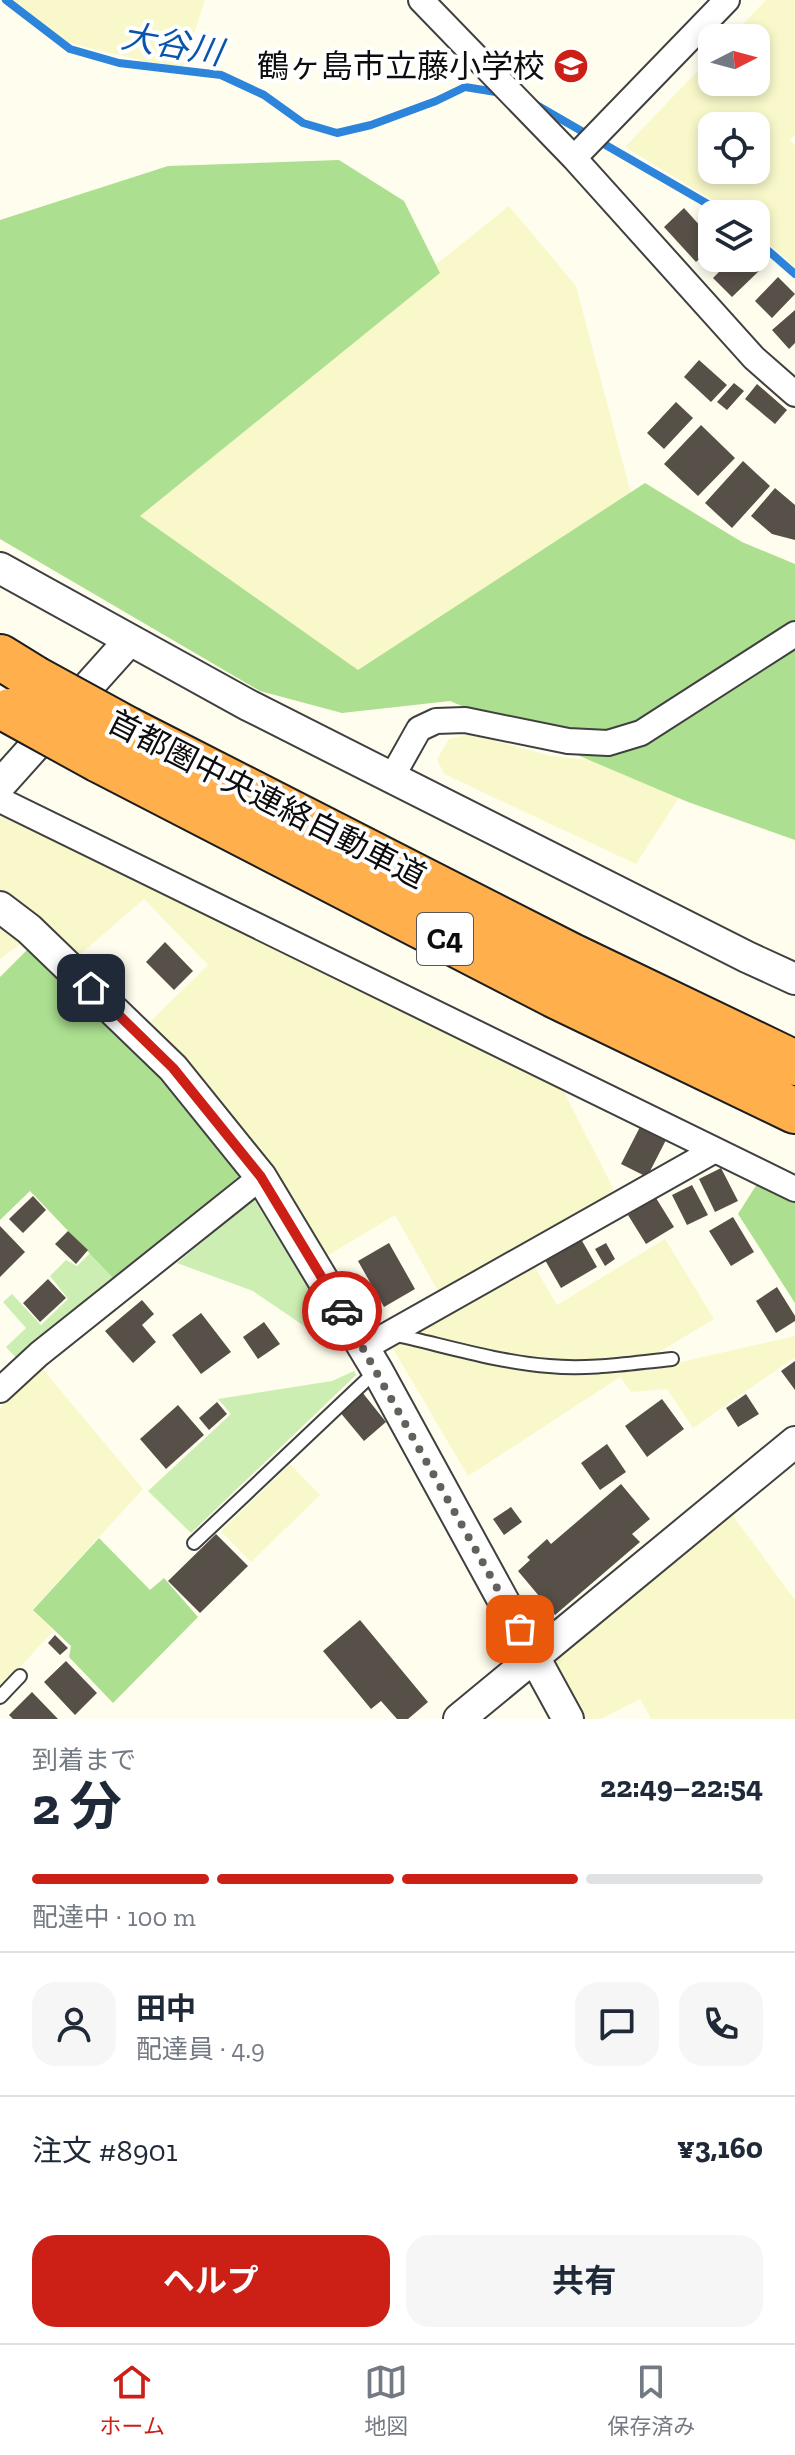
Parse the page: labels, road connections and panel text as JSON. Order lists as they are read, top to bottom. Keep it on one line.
{"streets":{"highway":["首都圏中央連絡自動車道","C4"]},"water":["大谷川"],"places":{"school or university":["鶴ヶ島市立藤小学校"]},"north":"right","page":{"heading":["2 分","到着まで","22:49–22:54"],"panel":["田中","配達員 · 4.9","注文 #8901","¥3,160"],"bar":"配達中 · 100 m","buttons":["ヘルプ","共有"],"tabs":["ホーム","地図","保存済み"]}}
